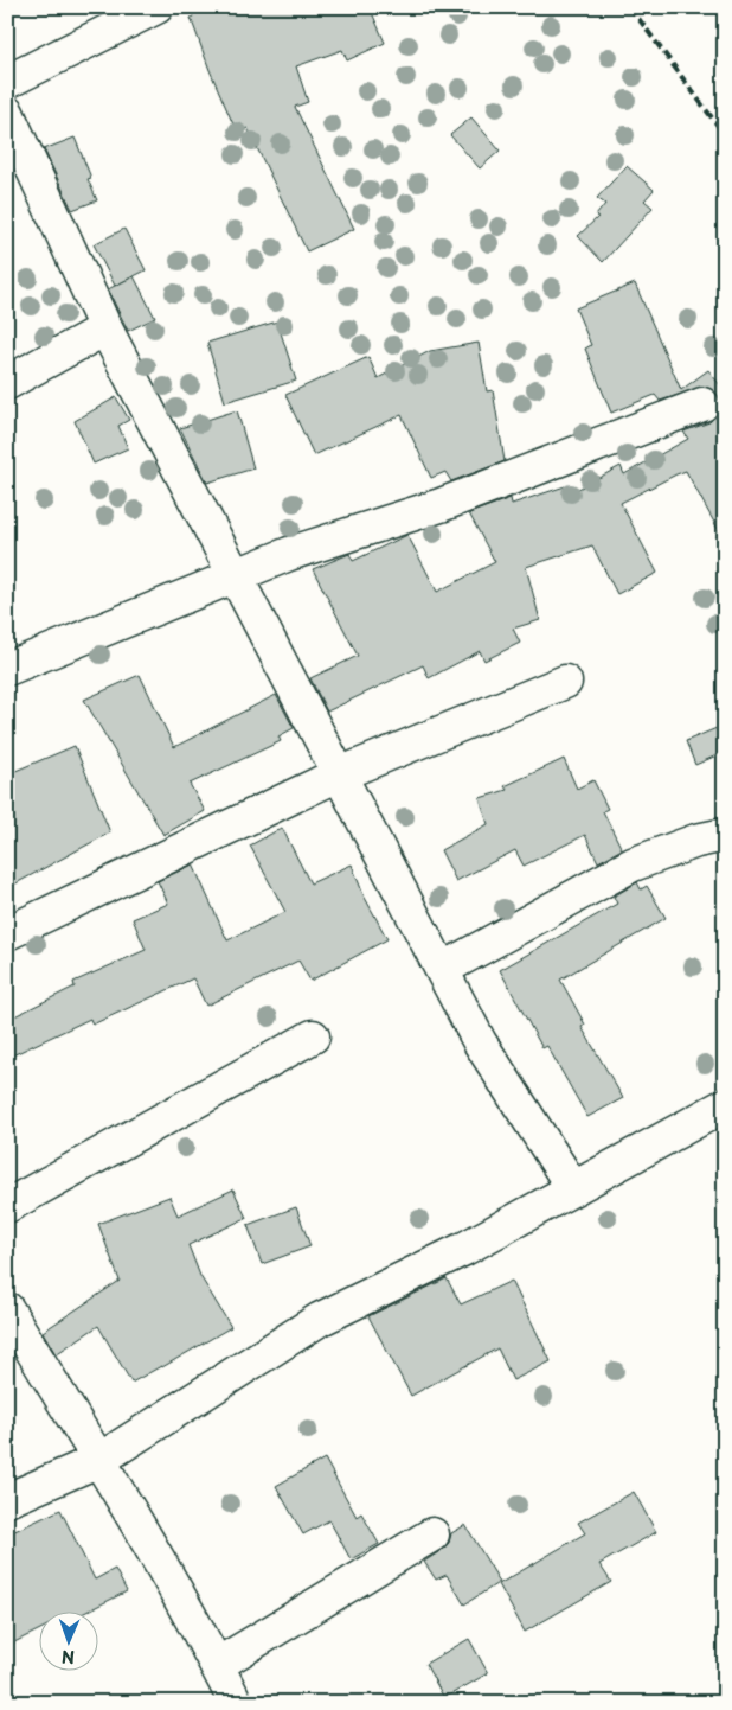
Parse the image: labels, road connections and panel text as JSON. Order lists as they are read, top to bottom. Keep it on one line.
{"north":"bottom"}
